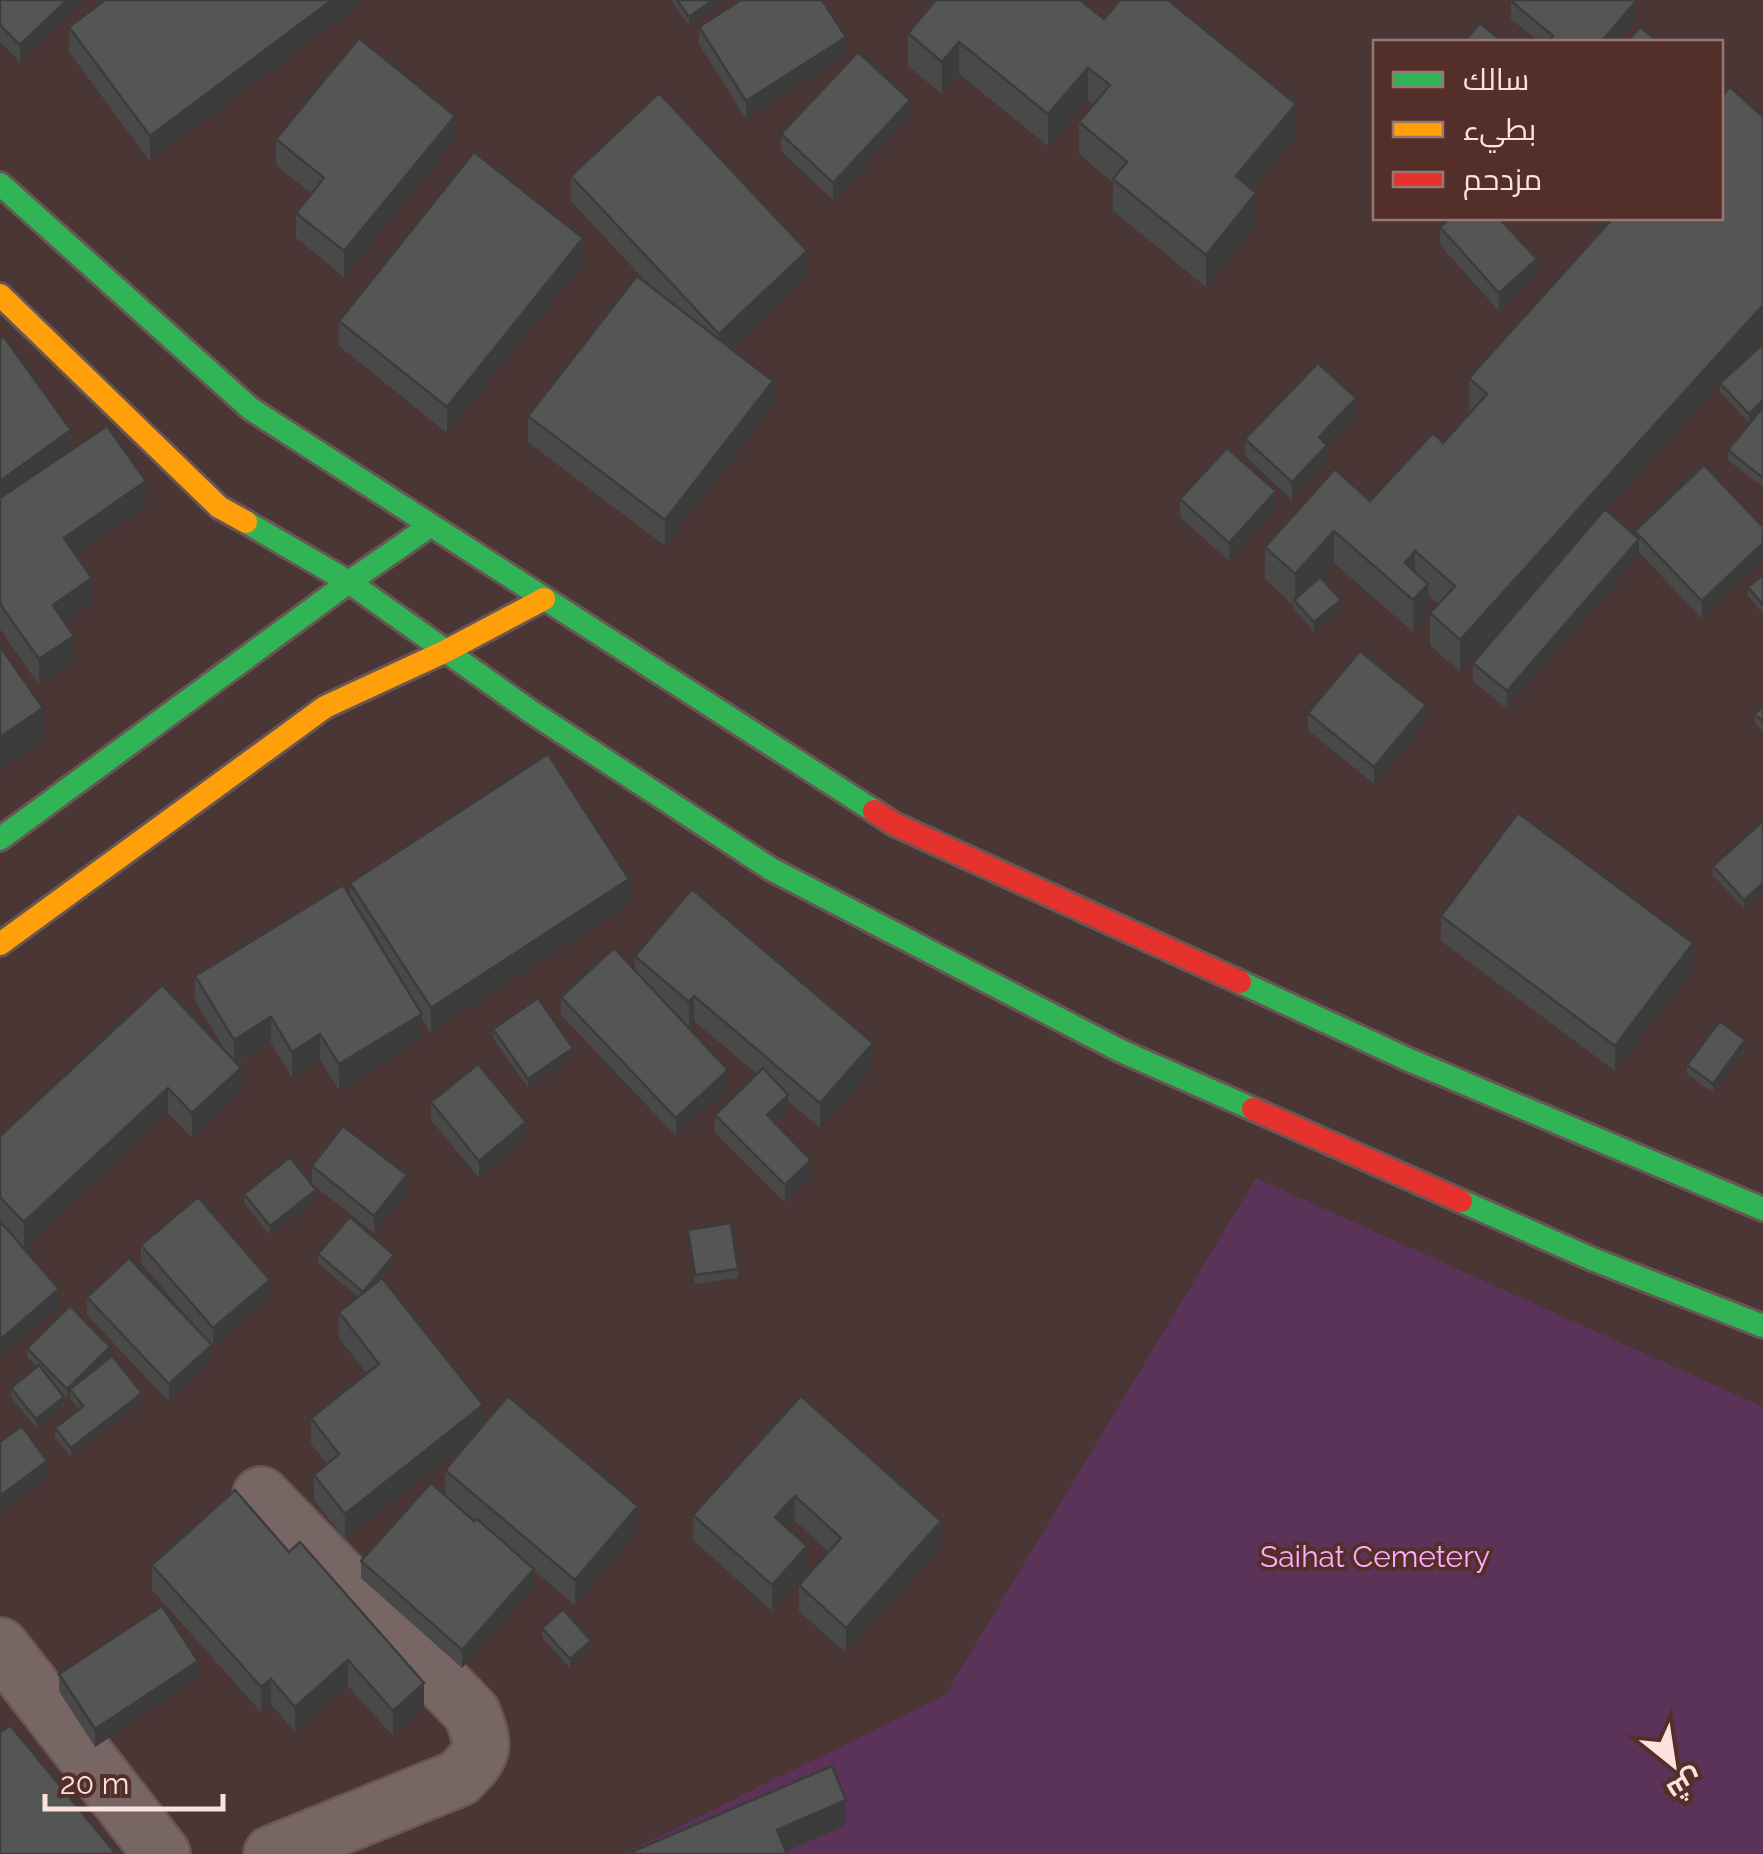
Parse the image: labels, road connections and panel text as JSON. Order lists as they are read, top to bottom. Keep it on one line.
{"parks":["Saihat Cemetery"],"legend":["سالك","بطيء","مزدحم"],"scale_bar":"20 m","north":"bottom right"}
